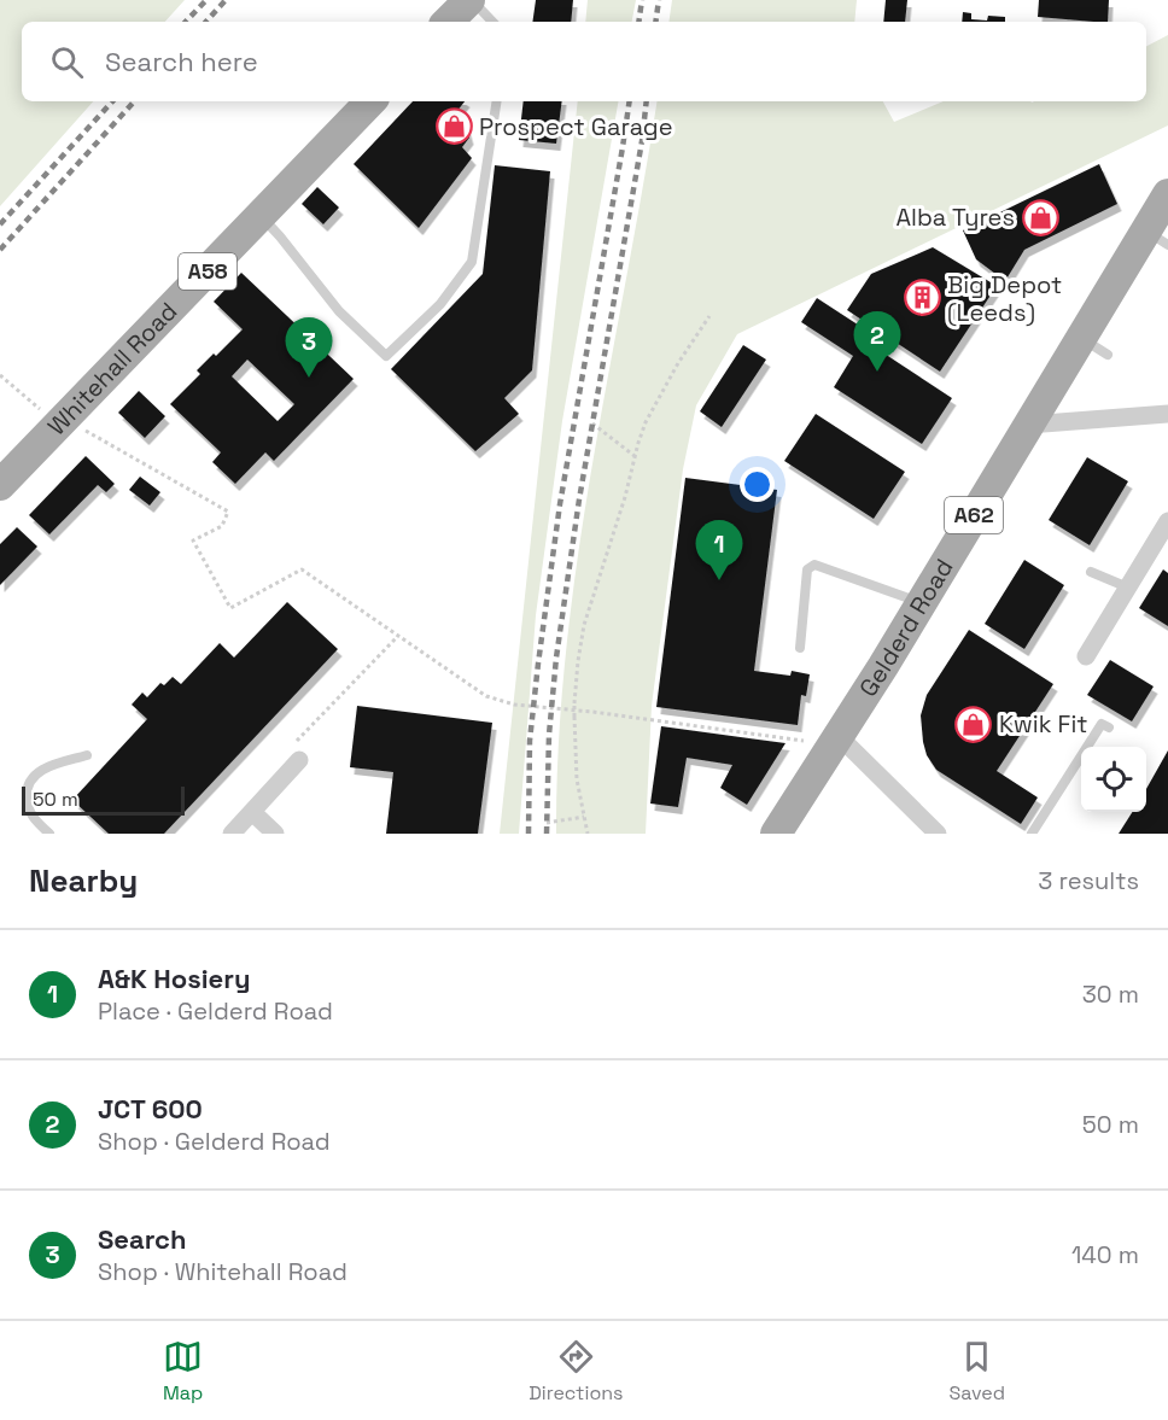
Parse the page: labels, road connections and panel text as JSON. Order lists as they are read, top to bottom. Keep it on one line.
{"streets":{"main road":["A58","Whitehall Road","A62","Gelderd Road"]},"places":{"shop":["Prospect Garage","Alba Tyres","Kwik Fit"],"building":["Big Depot (Leeds)"]},"scale_bar":"50 m","page":{"search":"Search here","pins":["2","3","1"],"scale":"50 m","heading":["Nearby","3 results"],"list":[{"mark":"1","name":"A&K Hosiery","note":"Place · Gelderd Road","value":"30 m"},{"mark":"2","name":"JCT 600","note":"Shop · Gelderd Road","value":"50 m"},{"mark":"3","name":"Search","note":"Shop · Whitehall Road","value":"140 m"}],"nav":["Map","Directions","Saved"]}}
